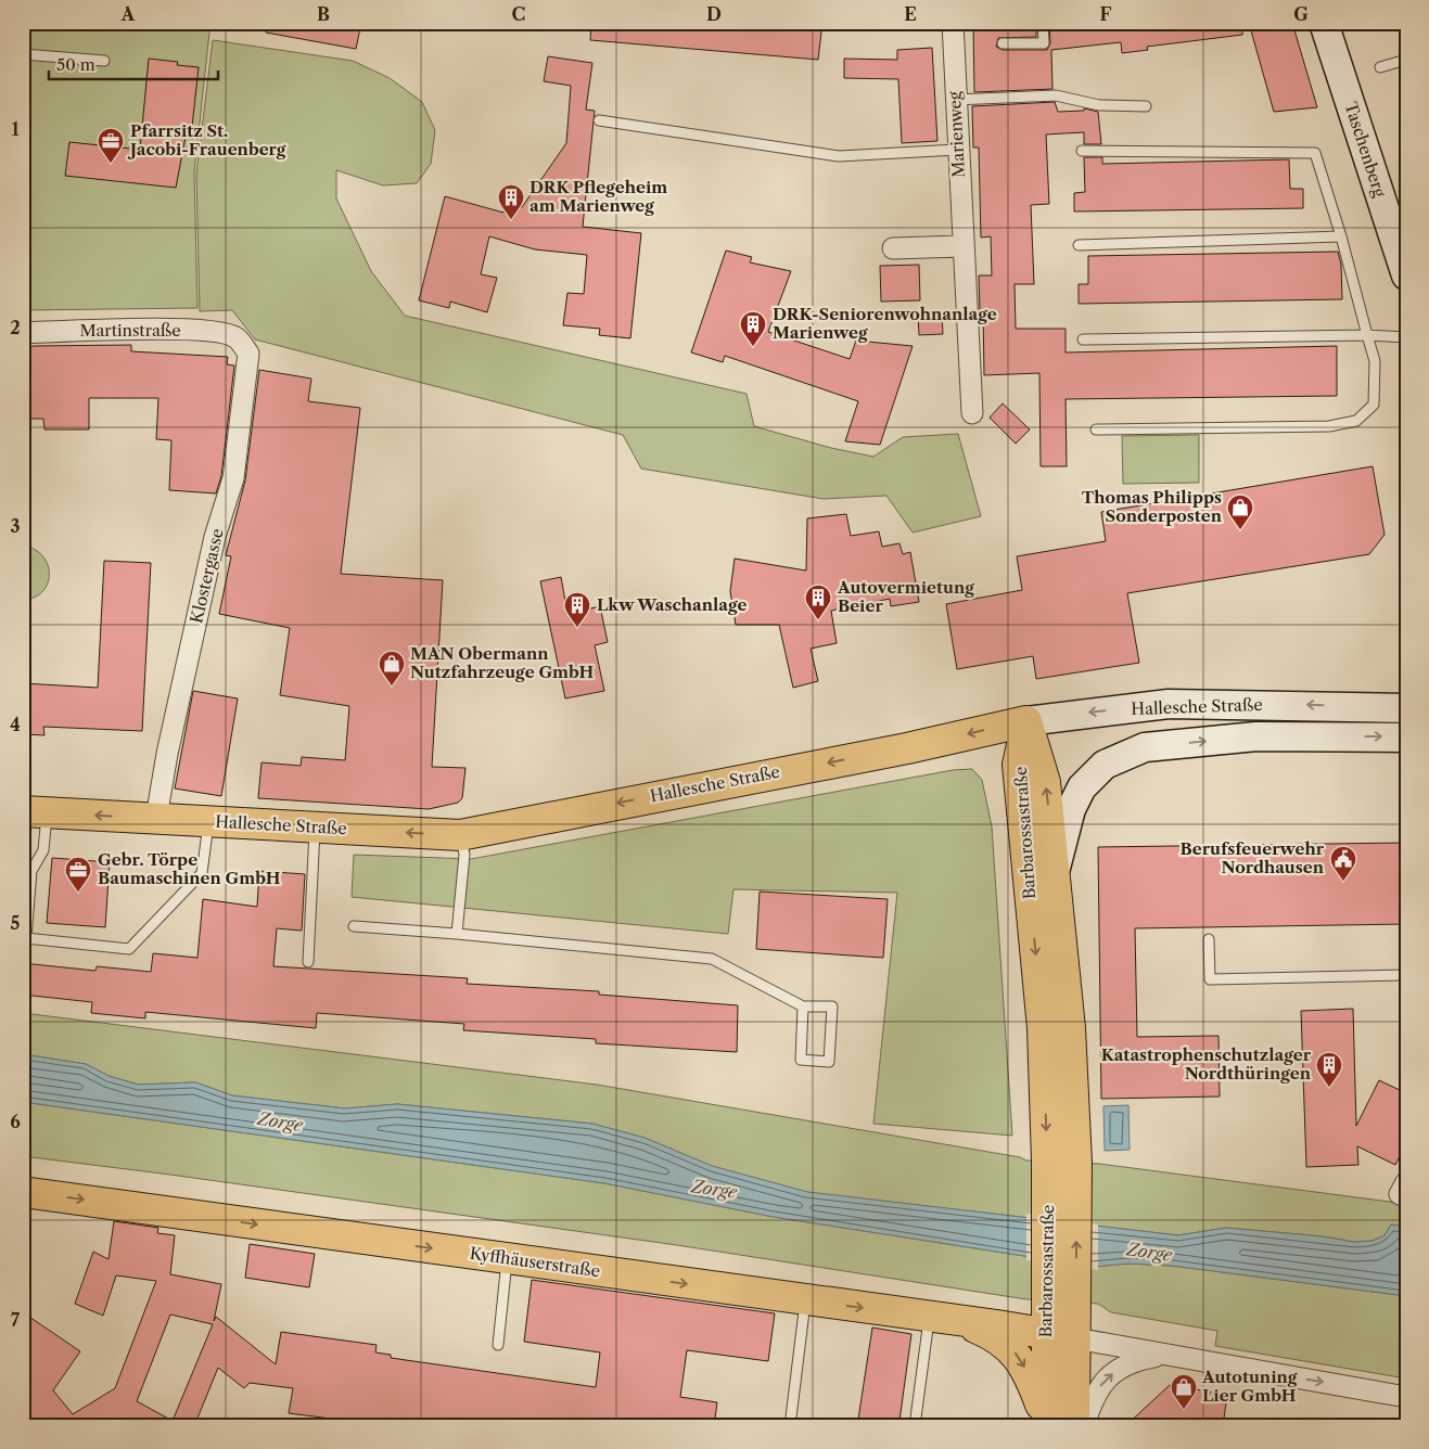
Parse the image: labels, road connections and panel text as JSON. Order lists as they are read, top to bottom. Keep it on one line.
{"streets":{"main road":["Taschenberg","Hallesche Straße","Barbarossastraße","Kyffhäuserstraße"],"street":["Marienweg","Martinstraße","Klostergasse"]},"crossings":[["Martinstraße","Klostergasse"],["Klostergasse","Hallesche Straße"],["Hallesche Straße","Barbarossastraße"],["Barbarossastraße","Kyffhäuserstraße"]],"one_way":["Kyffhäuserstraße"],"water":["Zorge"],"places":{"office":["Pfarrsitz St. Jacobi-Frauenberg","Gebr. Törpe Baumaschinen GmbH"],"building":["DRK Pflegeheim am Marienweg","DRK-Seniorenwohnanlage Marienweg","Autovermietung Beier","Lkw Waschanlage","Katastrophenschutzlager Nordthüringen"],"shop":["Thomas Philipps Sonderposten","MAN Obermann Nutzfahrzeuge GmbH","Autotuning Lier GmbH"],"public building":["Berufsfeuerwehr Nordhausen"]},"scale_bar":"50 m","grid":{"columns":["A","B","C","D","E","F","G"],"rows":["1","2","3","4","5","6","7"]}}
